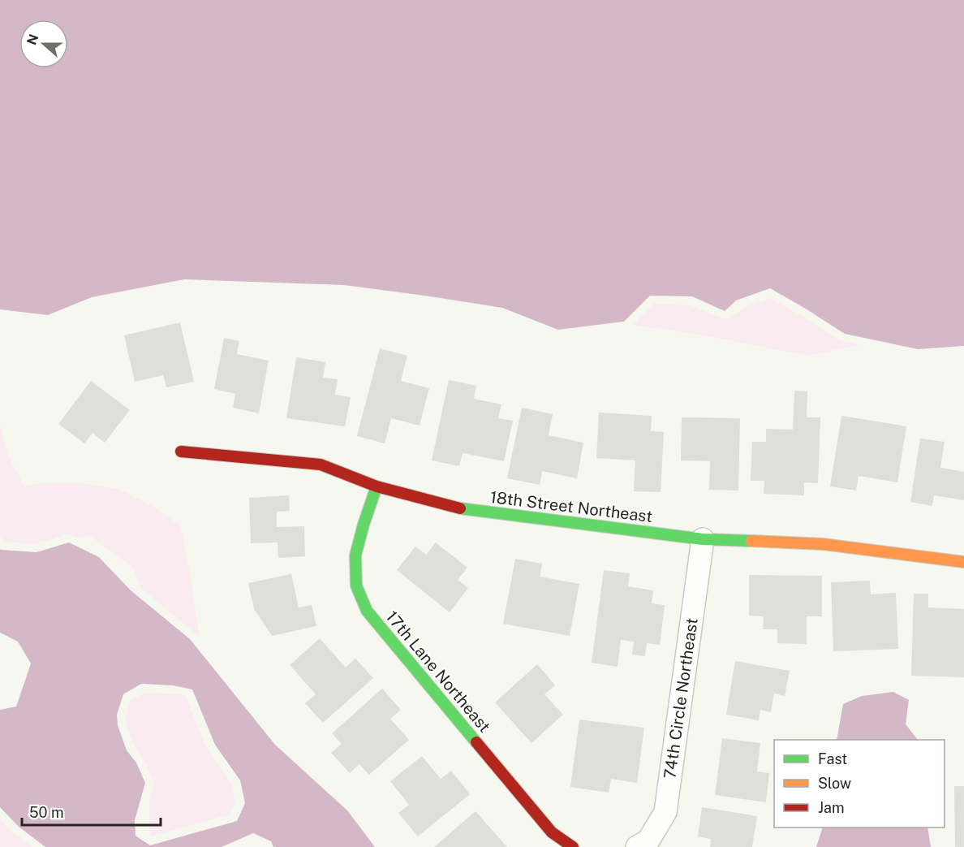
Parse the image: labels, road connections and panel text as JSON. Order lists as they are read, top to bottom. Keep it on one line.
{"streets":{"street":["18th Street Northeast","17th Lane Northeast","74th Circle Northeast"]},"crossings":[["18th Street Northeast","17th Lane Northeast"],["18th Street Northeast","74th Circle Northeast"]],"legend":["Fast","Slow","Jam"],"scale_bar":"50 m","north":"left"}
